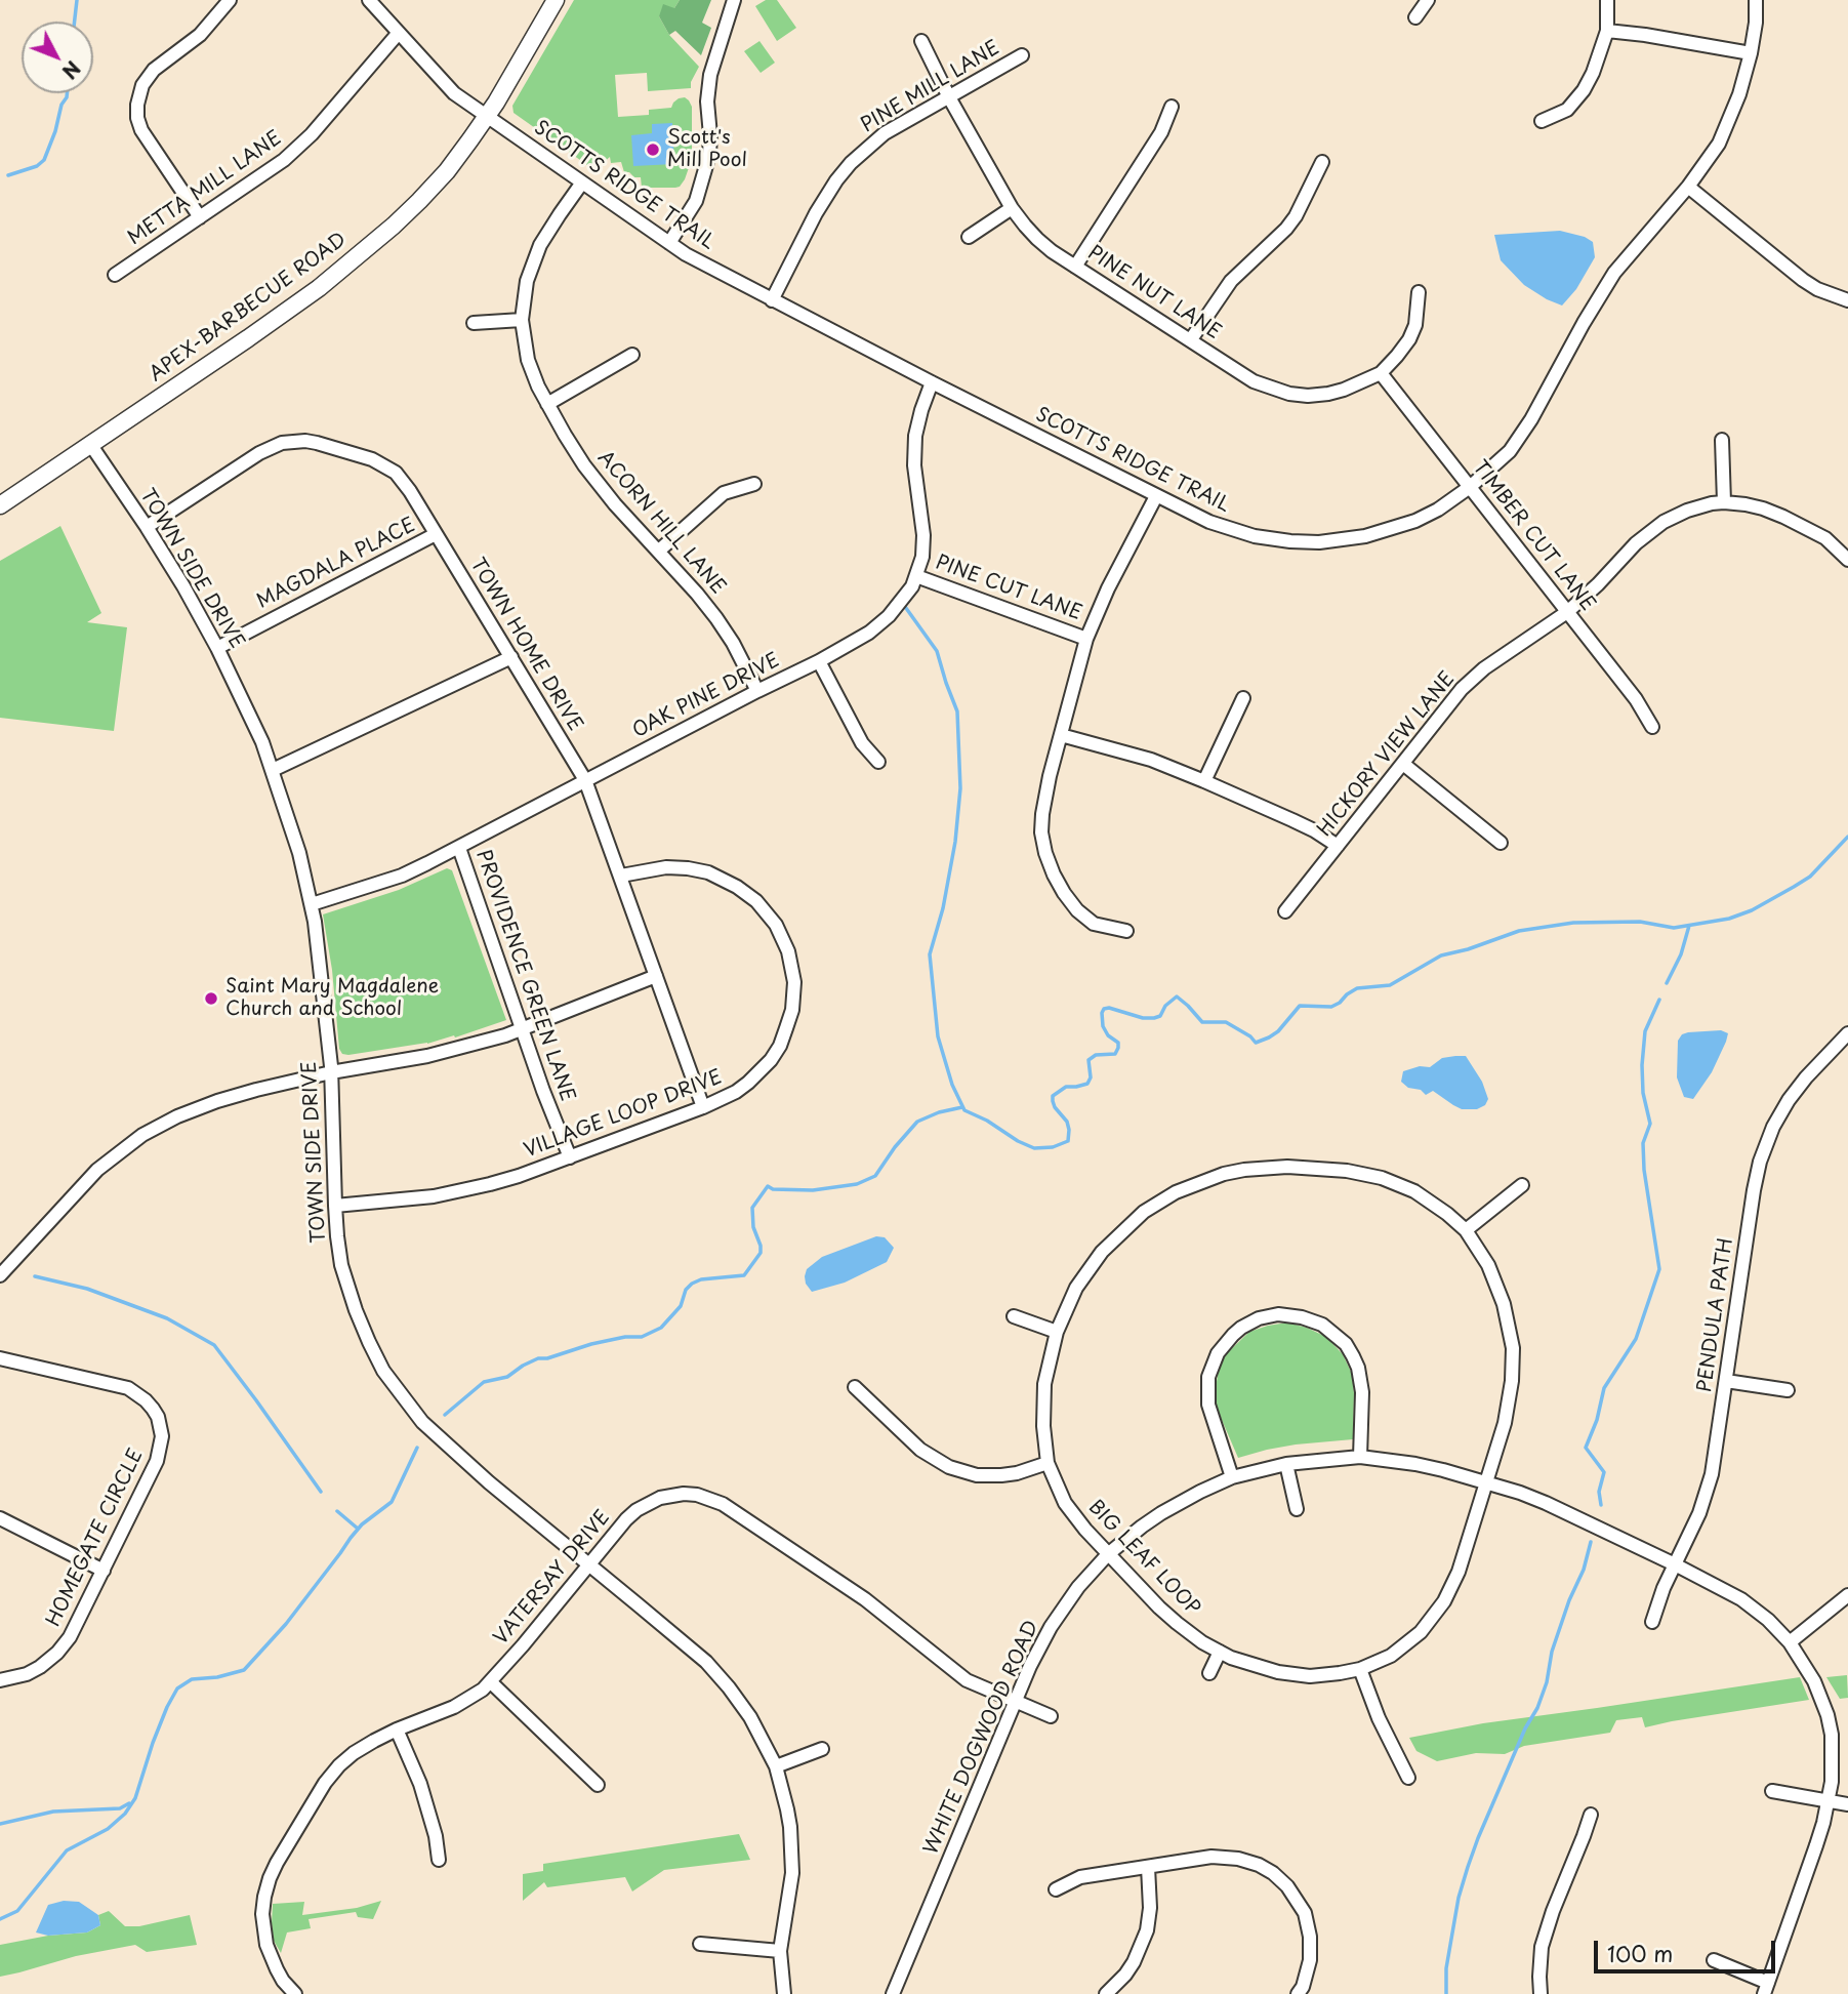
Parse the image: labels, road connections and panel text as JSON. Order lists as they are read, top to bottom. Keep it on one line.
{"streets":{"street":["PINE MILL LANE","SCOTTS RIDGE TRAIL","METTA MILL LANE","PINE NUT LANE","APEX-BARBECUE ROAD","ACORN HILL LANE","TIMBER CUT LANE","MAGDALA PLACE","TOWN SIDE DRIVE","PINE CUT LANE","TOWN HOME DRIVE","OAK PINE DRIVE","HICKORY VIEW LANE","PROVIDENCE GREEN LANE","VILLAGE LOOP DRIVE","PENDULA PATH","HOMEGATE CIRCLE","BIG LEAF LOOP","VATERSAY DRIVE","WHITE DOGWOOD ROAD"]},"crossings":[["PINE MILL LANE","SCOTTS RIDGE TRAIL"],["PINE MILL LANE","PINE NUT LANE"],["SCOTTS RIDGE TRAIL","METTA MILL LANE"],["SCOTTS RIDGE TRAIL","APEX-BARBECUE ROAD"],["SCOTTS RIDGE TRAIL","ACORN HILL LANE"],["SCOTTS RIDGE TRAIL","TIMBER CUT LANE"],["SCOTTS RIDGE TRAIL","OAK PINE DRIVE"],["PINE NUT LANE","TIMBER CUT LANE"],["APEX-BARBECUE ROAD","TOWN SIDE DRIVE"],["ACORN HILL LANE","OAK PINE DRIVE"],["TIMBER CUT LANE","HICKORY VIEW LANE"],["MAGDALA PLACE","TOWN SIDE DRIVE"],["MAGDALA PLACE","TOWN HOME DRIVE"],["TOWN SIDE DRIVE","TOWN HOME DRIVE"],["TOWN SIDE DRIVE","OAK PINE DRIVE"],["TOWN SIDE DRIVE","VILLAGE LOOP DRIVE"],["TOWN SIDE DRIVE","VATERSAY DRIVE"],["PINE CUT LANE","OAK PINE DRIVE"],["TOWN HOME DRIVE","OAK PINE DRIVE"],["TOWN HOME DRIVE","VILLAGE LOOP DRIVE"],["OAK PINE DRIVE","PROVIDENCE GREEN LANE"],["PROVIDENCE GREEN LANE","VILLAGE LOOP DRIVE"],["PENDULA PATH","WHITE DOGWOOD ROAD"],["BIG LEAF LOOP","WHITE DOGWOOD ROAD"],["VATERSAY DRIVE","WHITE DOGWOOD ROAD"]],"places":["Scott's Mill Pool","Saint Mary Magdalene Church and School"],"scale_bar":"100 m","north":"bottom right"}
